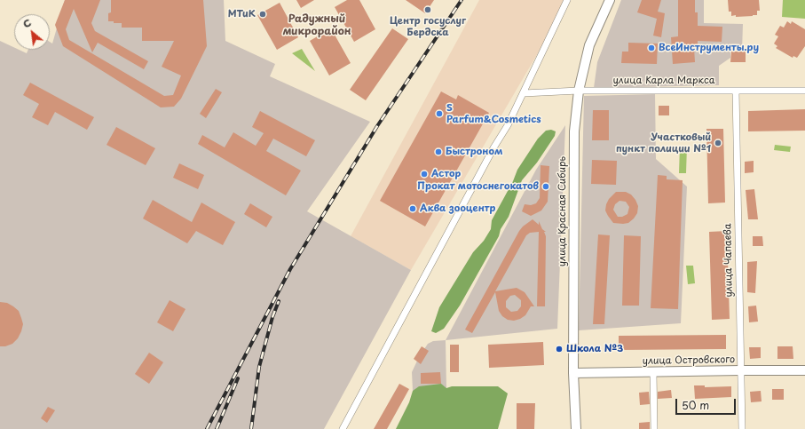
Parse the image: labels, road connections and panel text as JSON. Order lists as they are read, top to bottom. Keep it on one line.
{"streets":{"main road":["улица Красная Сибирь","улица Островского"],"street":["улица Карла Маркса","улица Чапаева"]},"crossings":[["улица Карла Маркса","улица Красная Сибирь"],["улица Карла Маркса","улица Чапаева"],["улица Красная Сибирь","улица Островского"],["улица Чапаева","улица Островского"]],"districts":["Радужный микрорайон"],"places":["Центр госуслуг Бердска","МТиК","ВсеИнструменты.ру","S Parfum&Cosmetics","Участковый пункт полиции №1","Быстроном","Астор","Прокат мотоснегокатов","Аква зооцентр","Школа №3"],"scale_bar":"50 m","north":"top left"}
